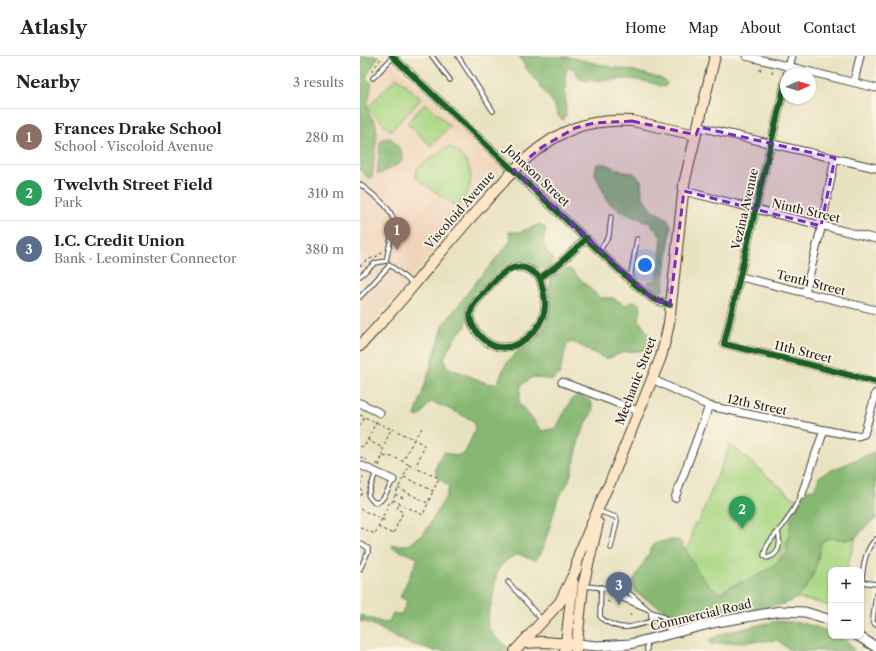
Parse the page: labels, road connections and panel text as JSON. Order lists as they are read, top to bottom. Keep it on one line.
{"streets":{"main road":["Viscoloid Avenue","Mechanic Street"],"street":["Johnson Street","Vezina Avenue","Ninth Street","Tenth Street","11th Street","12th Street","Commercial Road"]},"crossings":[["Johnson Street","Viscoloid Avenue"],["Johnson Street","Mechanic Street"],["Vezina Avenue","Ninth Street"],["Vezina Avenue","Tenth Street"],["Vezina Avenue","11th Street"],["Viscoloid Avenue","Mechanic Street"],["Ninth Street","Mechanic Street"],["Mechanic Street","12th Street"]],"north":"right","page":{"header":"Atlasly","nav":["Home","Map","About","Contact"],"heading":["Nearby","3 results"],"list":[{"mark":"1","name":"Frances Drake School","note":"School · Viscoloid Avenue","value":"280 m"},{"mark":"2","name":"Twelvth Street Field","note":"Park","value":"310 m"},{"mark":"3","name":"I.C. Credit Union","note":"Bank · Leominster Connector","value":"380 m"}],"pins":["1","2","3"],"map_buttons":["+","−"]}}
